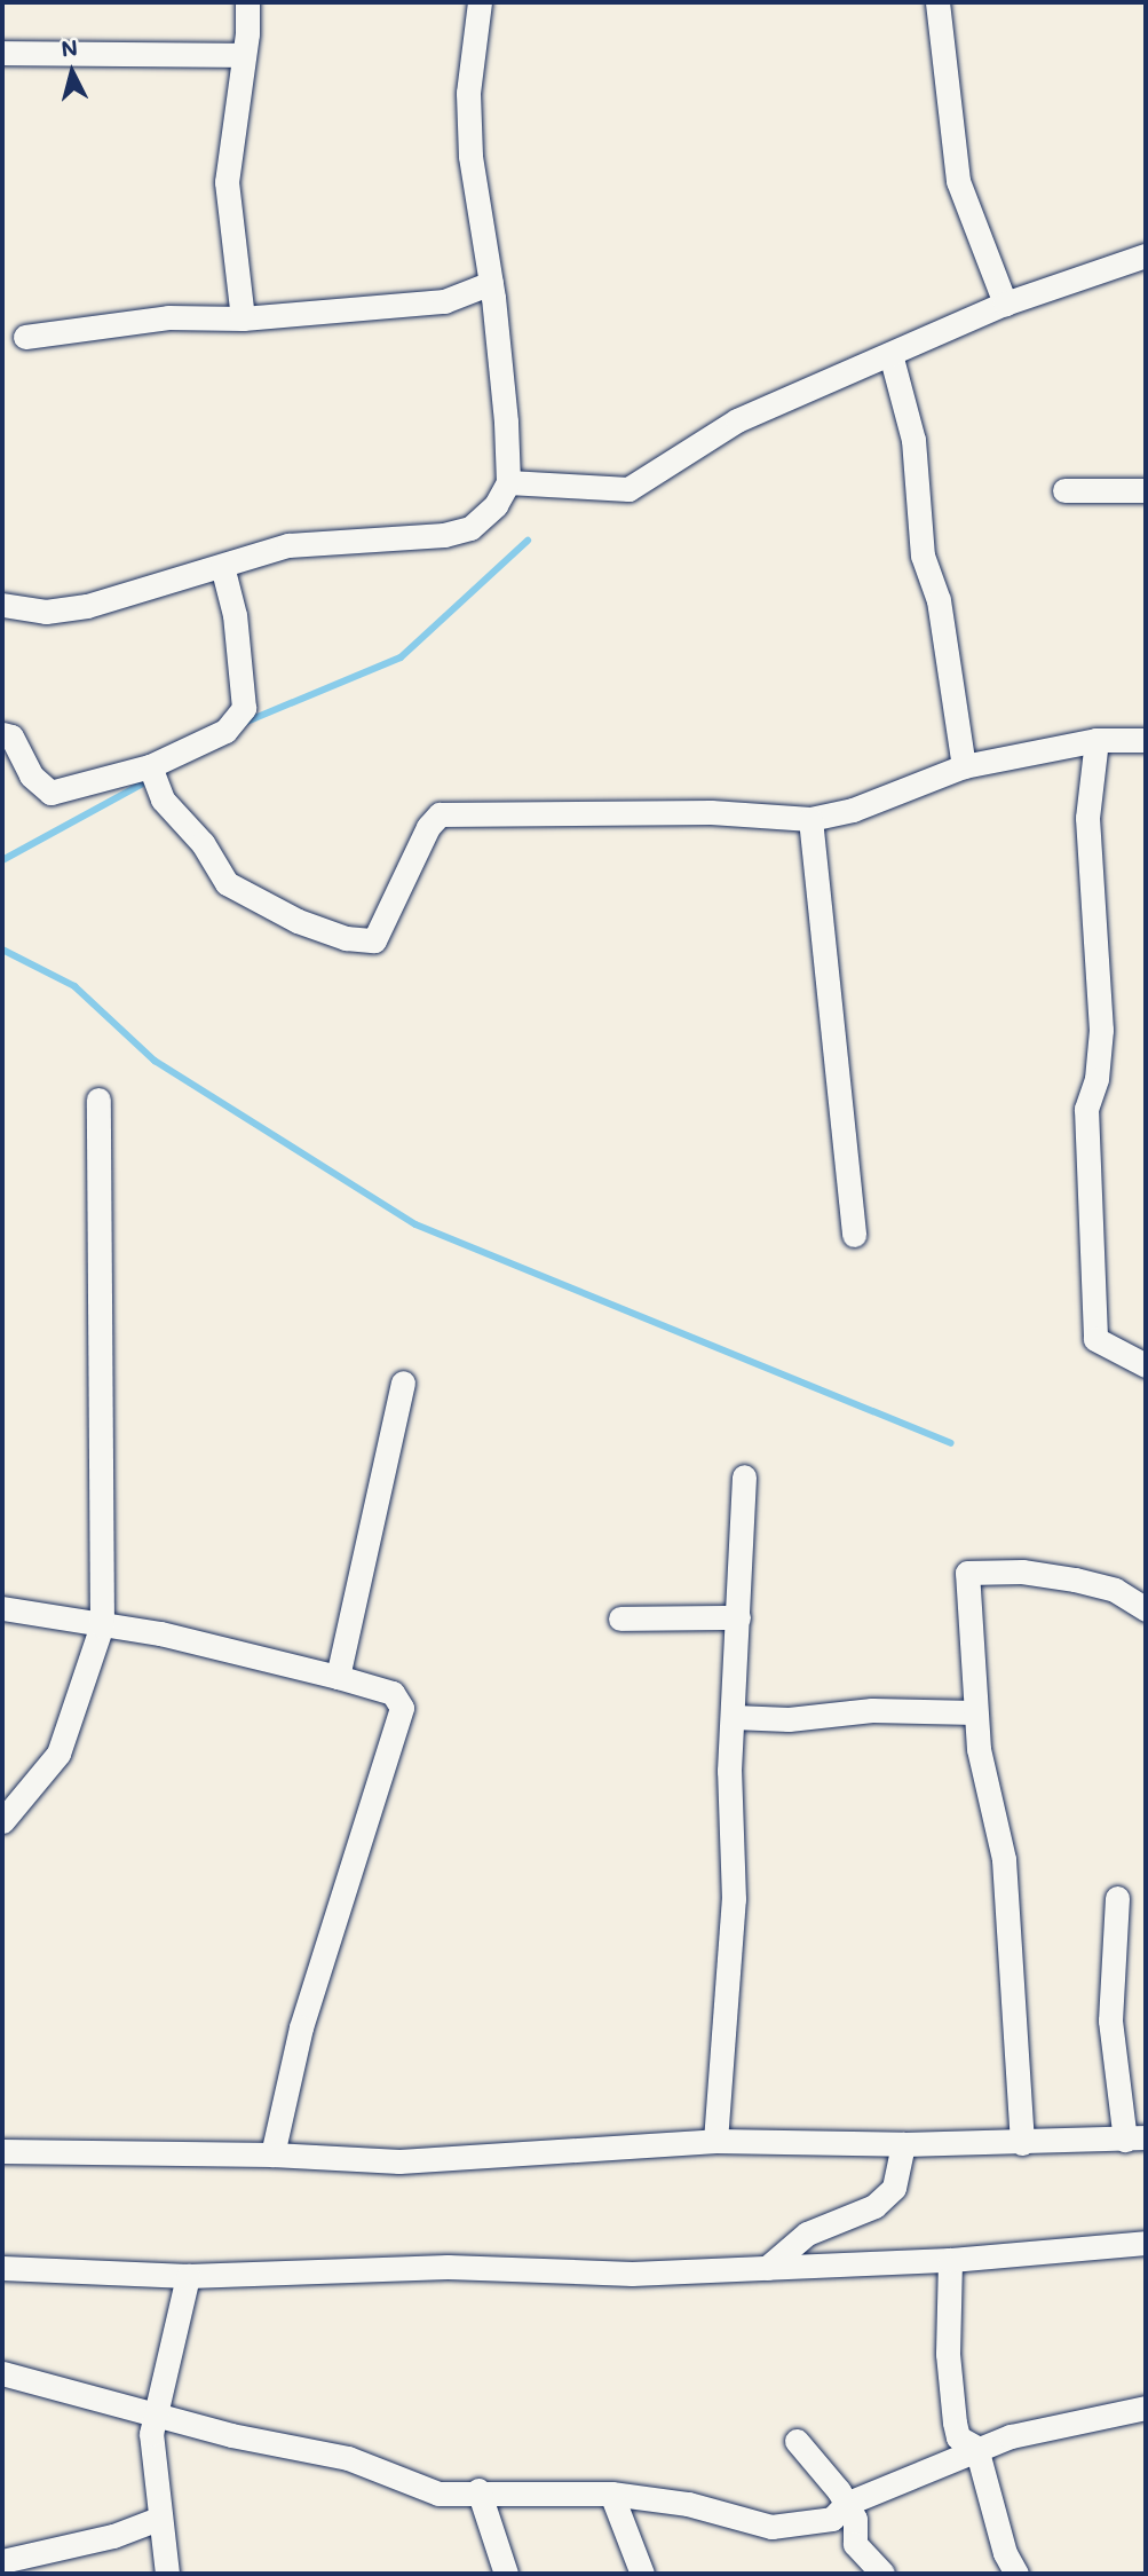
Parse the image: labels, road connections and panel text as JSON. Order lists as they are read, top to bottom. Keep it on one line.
{"north":"top"}
